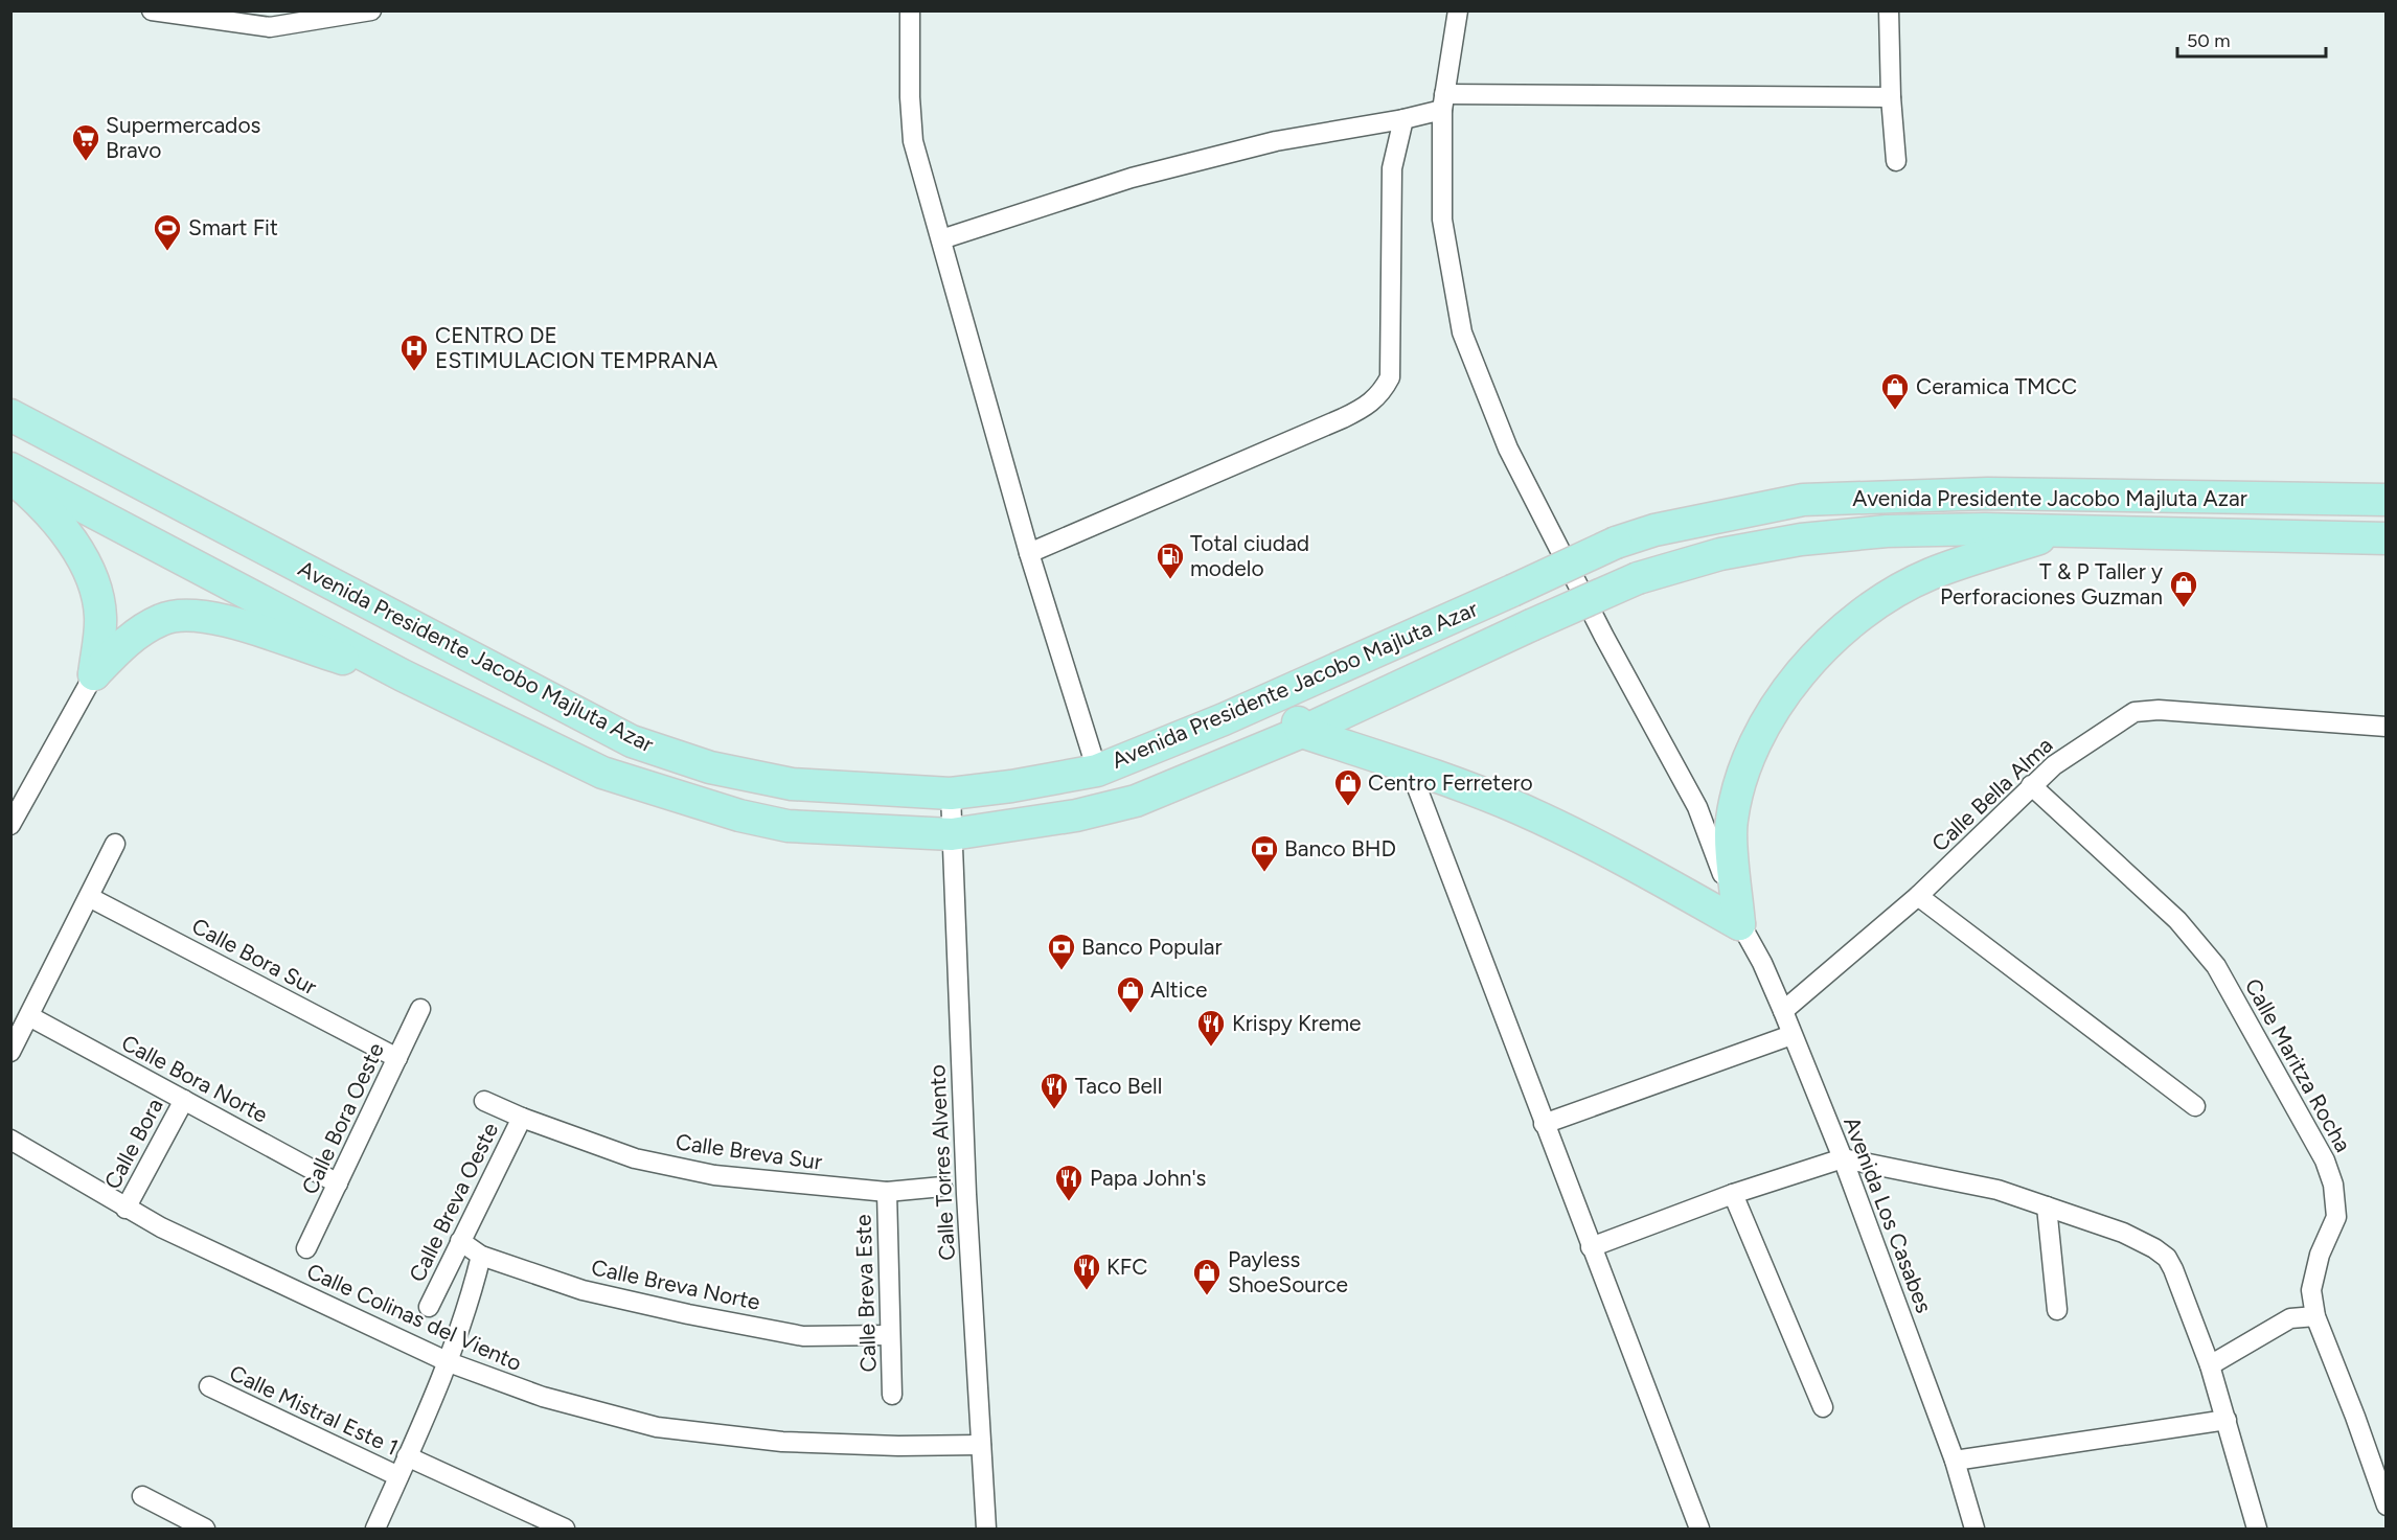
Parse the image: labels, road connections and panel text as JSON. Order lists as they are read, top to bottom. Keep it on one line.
{"streets":{"main road":["Avenida Presidente Jacobo Majluta Azar"],"street":["Calle Bella Alma","Calle Bora Sur","Calle Maritza Rocha","Calle Bora Norte","Calle Bora Oeste","Calle Bora","Calle Breva Sur","Calle Torres Alvento","Calle Breva Oeste","Avenida Los Casabes","Calle Breva Norte","Calle Breva Este","Calle Colinas del Viento","Calle Mistral Este 1"]},"crossings":[["Avenida Presidente Jacobo Majluta Azar","Calle Torres Alvento"],["Calle Bella Alma","Calle Maritza Rocha"],["Calle Bella Alma","Avenida Los Casabes"],["Calle Bora Sur","Calle Bora Oeste"],["Calle Bora Norte","Calle Bora Oeste"],["Calle Bora Norte","Calle Bora"],["Calle Bora","Calle Colinas del Viento"],["Calle Breva Sur","Calle Breva Oeste"],["Calle Breva Sur","Calle Breva Este"],["Calle Torres Alvento","Calle Colinas del Viento"],["Calle Breva Oeste","Calle Breva Norte"],["Calle Breva Norte","Calle Breva Este"]],"places":{"supermarket":["Supermercados Bravo"],"sports":["Smart Fit"],"hospital":["CENTRO DE ESTIMULACION TEMPRANA"],"shop":["Ceramica TMCC","T & P Taller y Perforaciones Guzman","Centro Ferretero","Altice","Payless ShoeSource"],"fuel station":["Total ciudad modelo"],"bank":["Banco BHD","Banco Popular"],"restaurant":["Krispy Kreme","Taco Bell","Papa John's","KFC"]},"scale_bar":"50 m"}
